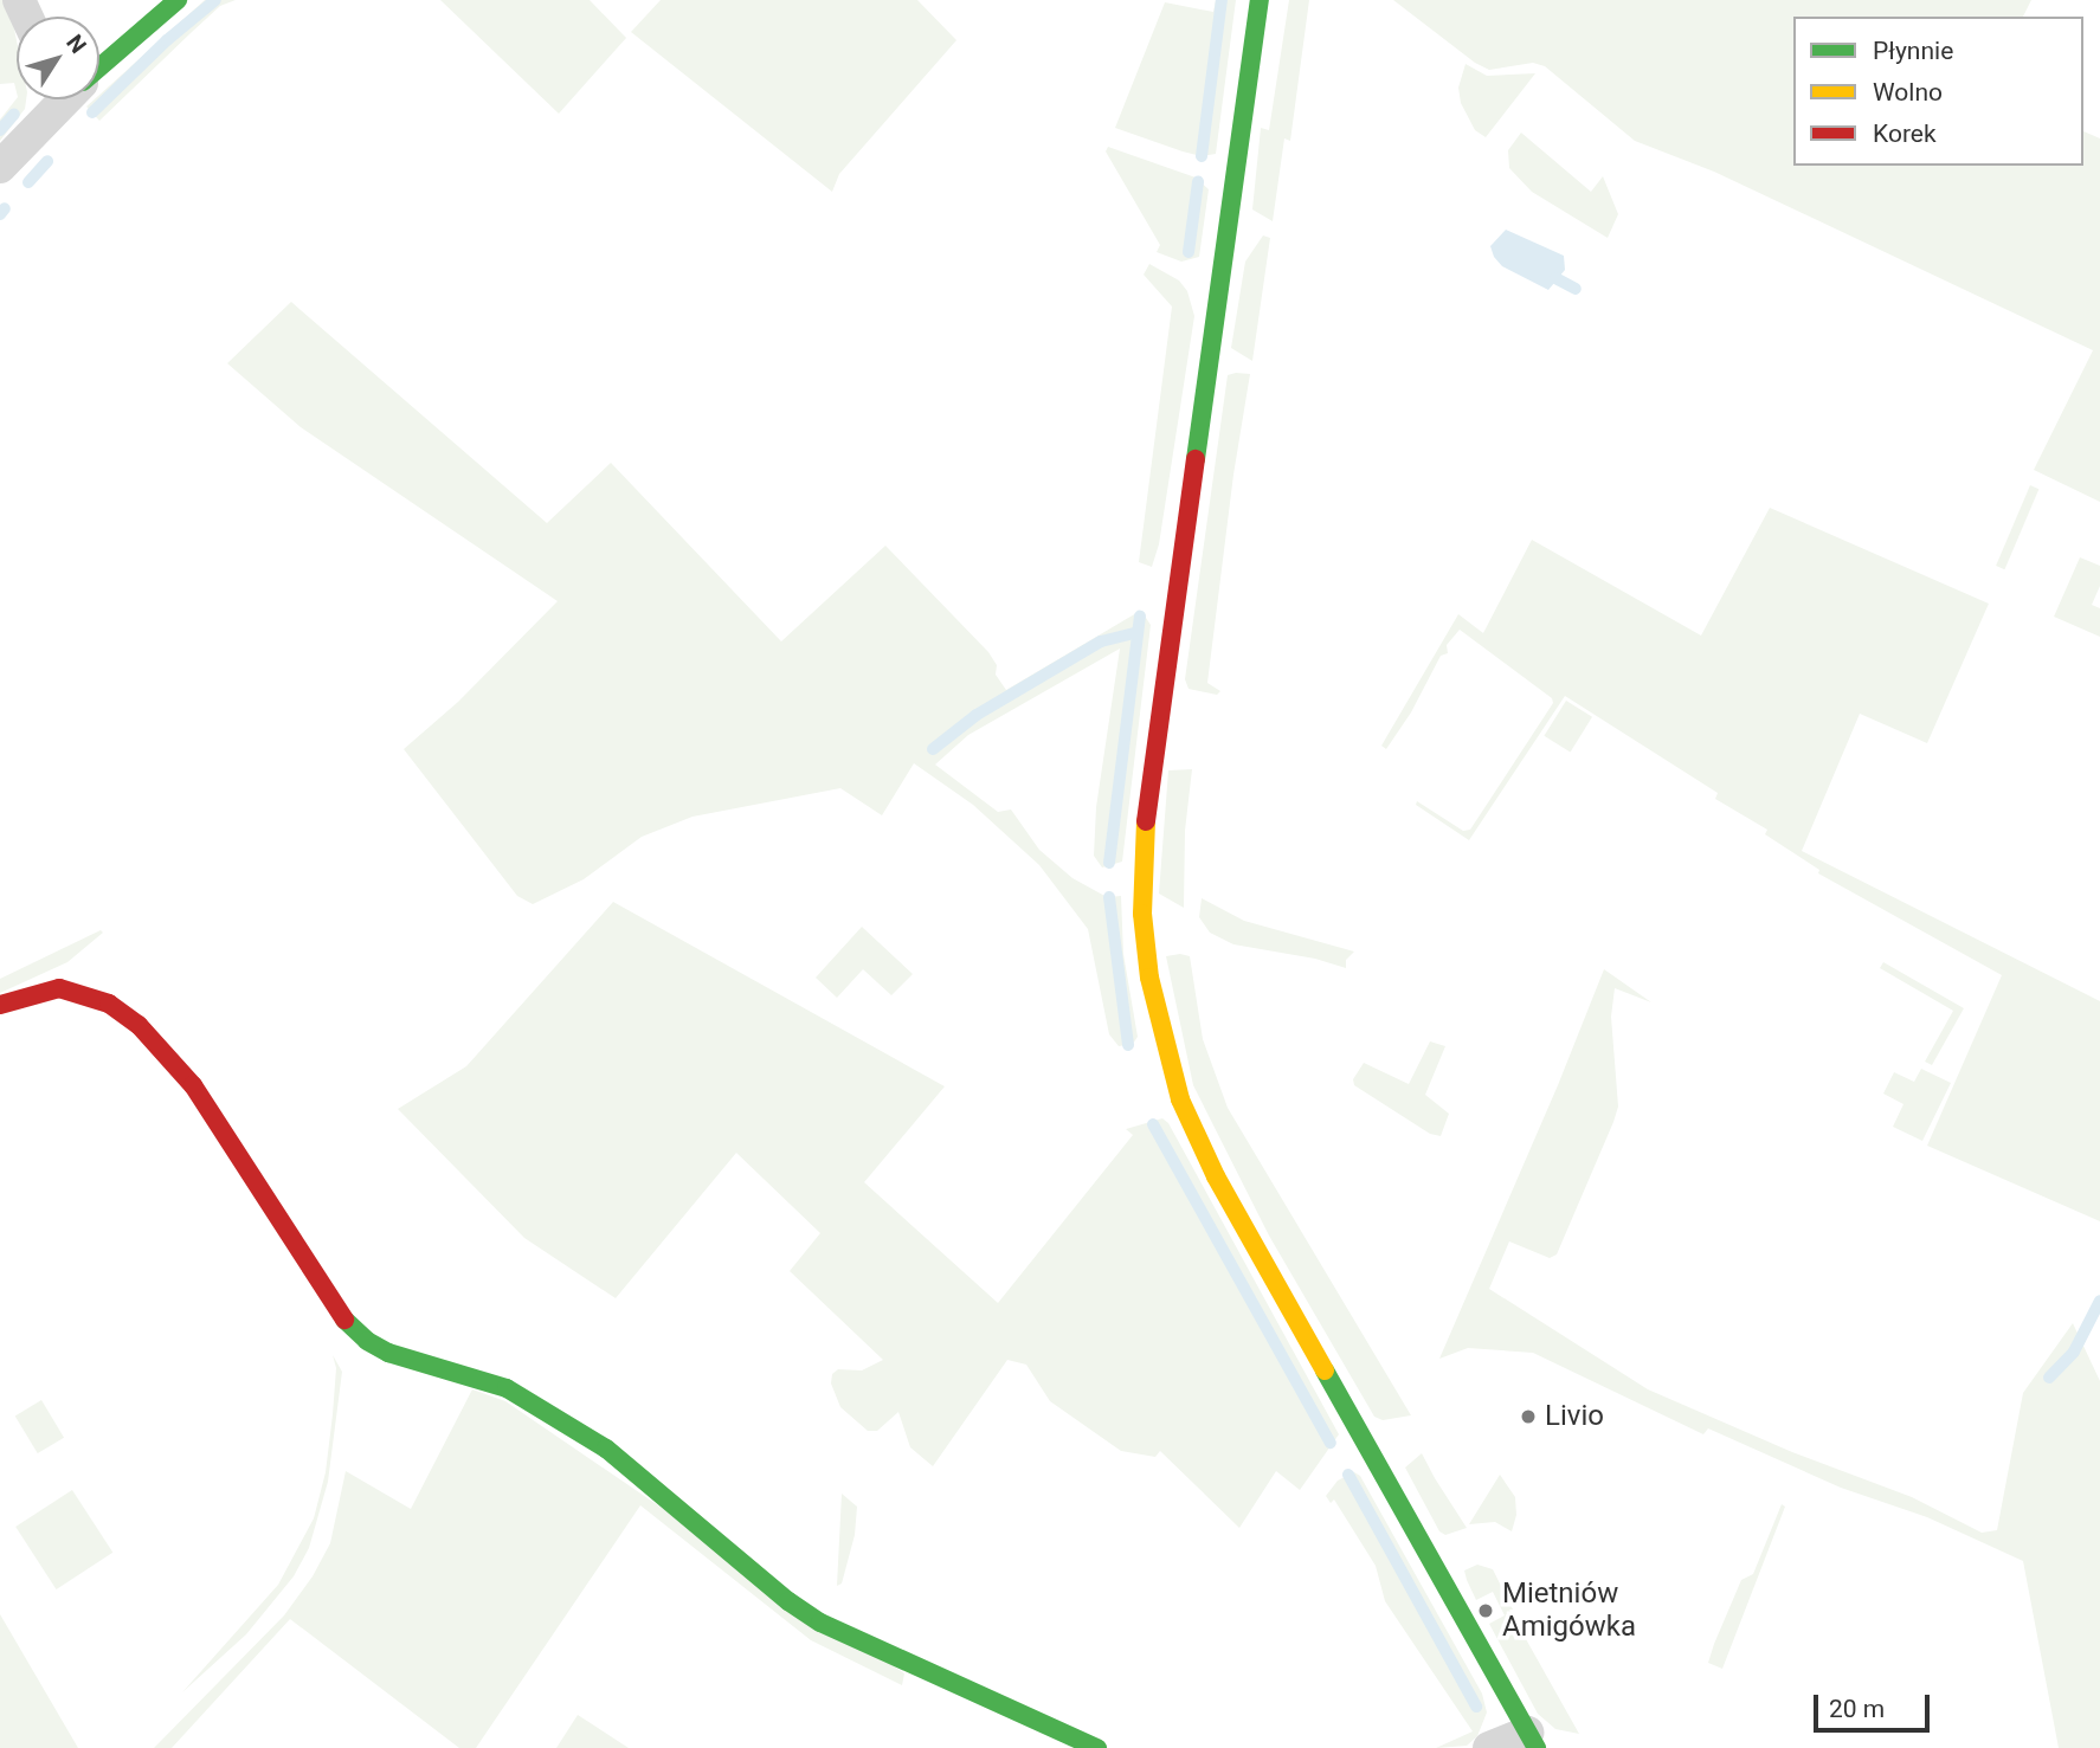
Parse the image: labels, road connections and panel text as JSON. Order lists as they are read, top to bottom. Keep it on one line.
{"places":["Livio","Mietniów Amigówka"],"legend":["Płynnie","Wolno","Korek"],"scale_bar":"20 m","north":"top right"}
